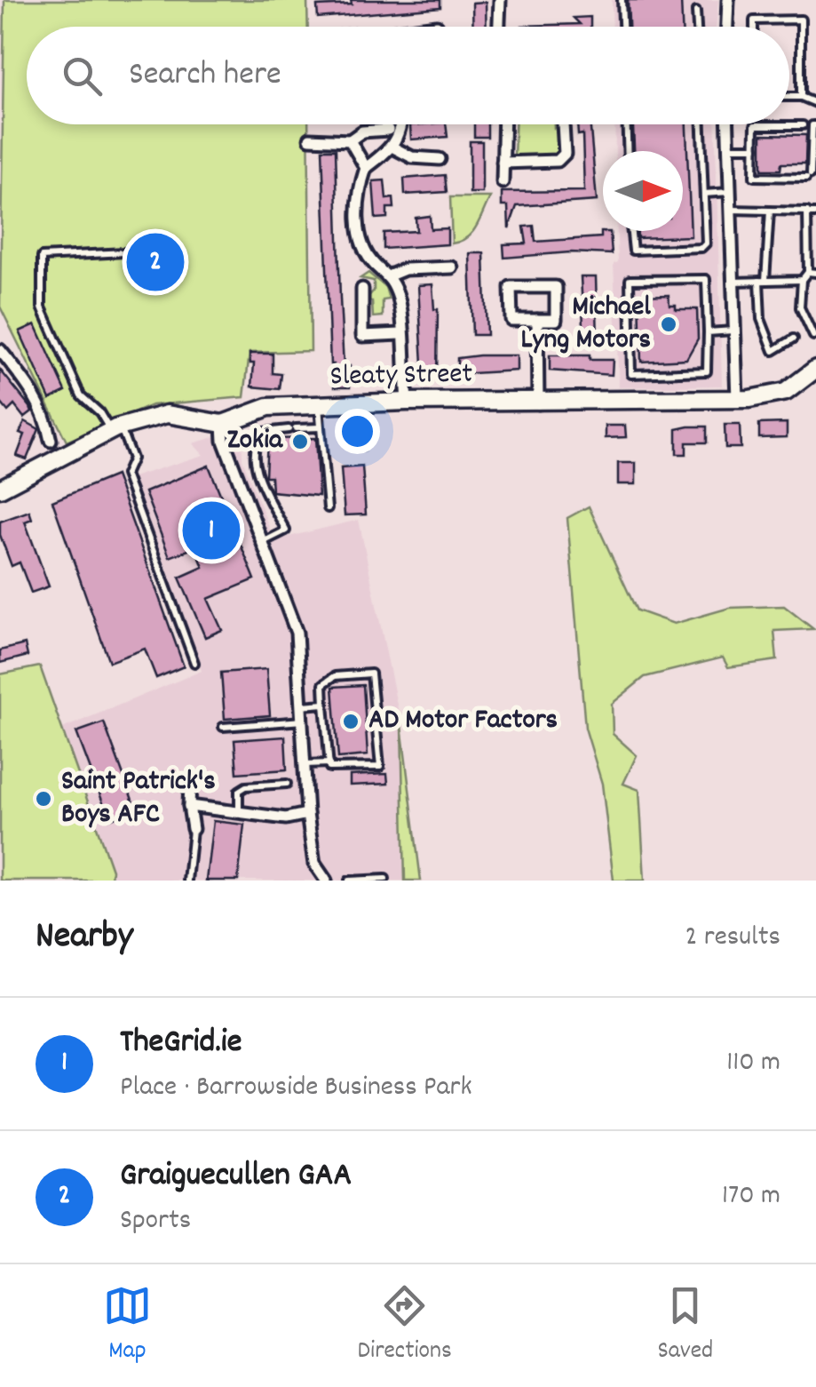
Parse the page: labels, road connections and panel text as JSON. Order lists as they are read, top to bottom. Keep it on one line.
{"streets":{"street":["Sleaty Street"]},"places":["Michael Lyng Motors","Zokia","AD Motor Factors","Saint Patrick's Boys AFC"],"north":"right","page":{"search":"Search here","pins":["2","1"],"heading":["Nearby","2 results"],"list":[{"mark":"1","name":"TheGrid.ie","note":"Place · Barrowside Business Park","value":"110 m"},{"mark":"2","name":"Graiguecullen GAA","note":"Sports","value":"170 m"}],"nav":["Map","Directions","Saved"]}}
